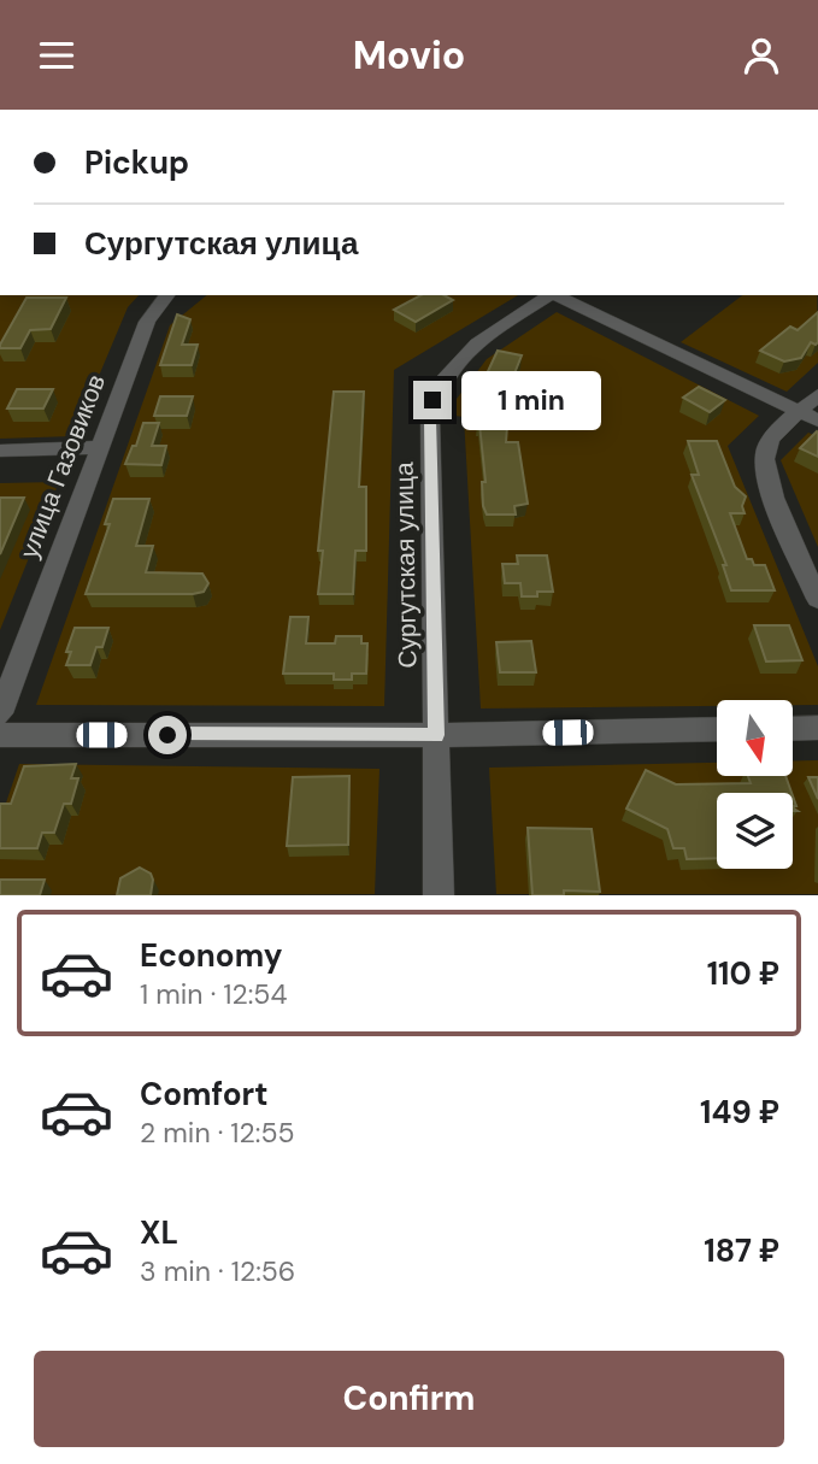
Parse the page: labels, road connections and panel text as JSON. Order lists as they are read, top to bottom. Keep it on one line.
{"streets":{"street":["улица Газовиков","Сургутская улица"]},"north":"bottom","page":{"header":"Movio","banner":["Pickup","Сургутская улица"],"bubble":"1 min","list":[{"name":"Economy","note":"1 min · 12:54","value":"110 ₽"},{"name":"Comfort","note":"2 min · 12:55","value":"149 ₽"},{"name":"XL","note":"3 min · 12:56","value":"187 ₽"}],"buttons":"Confirm"}}
